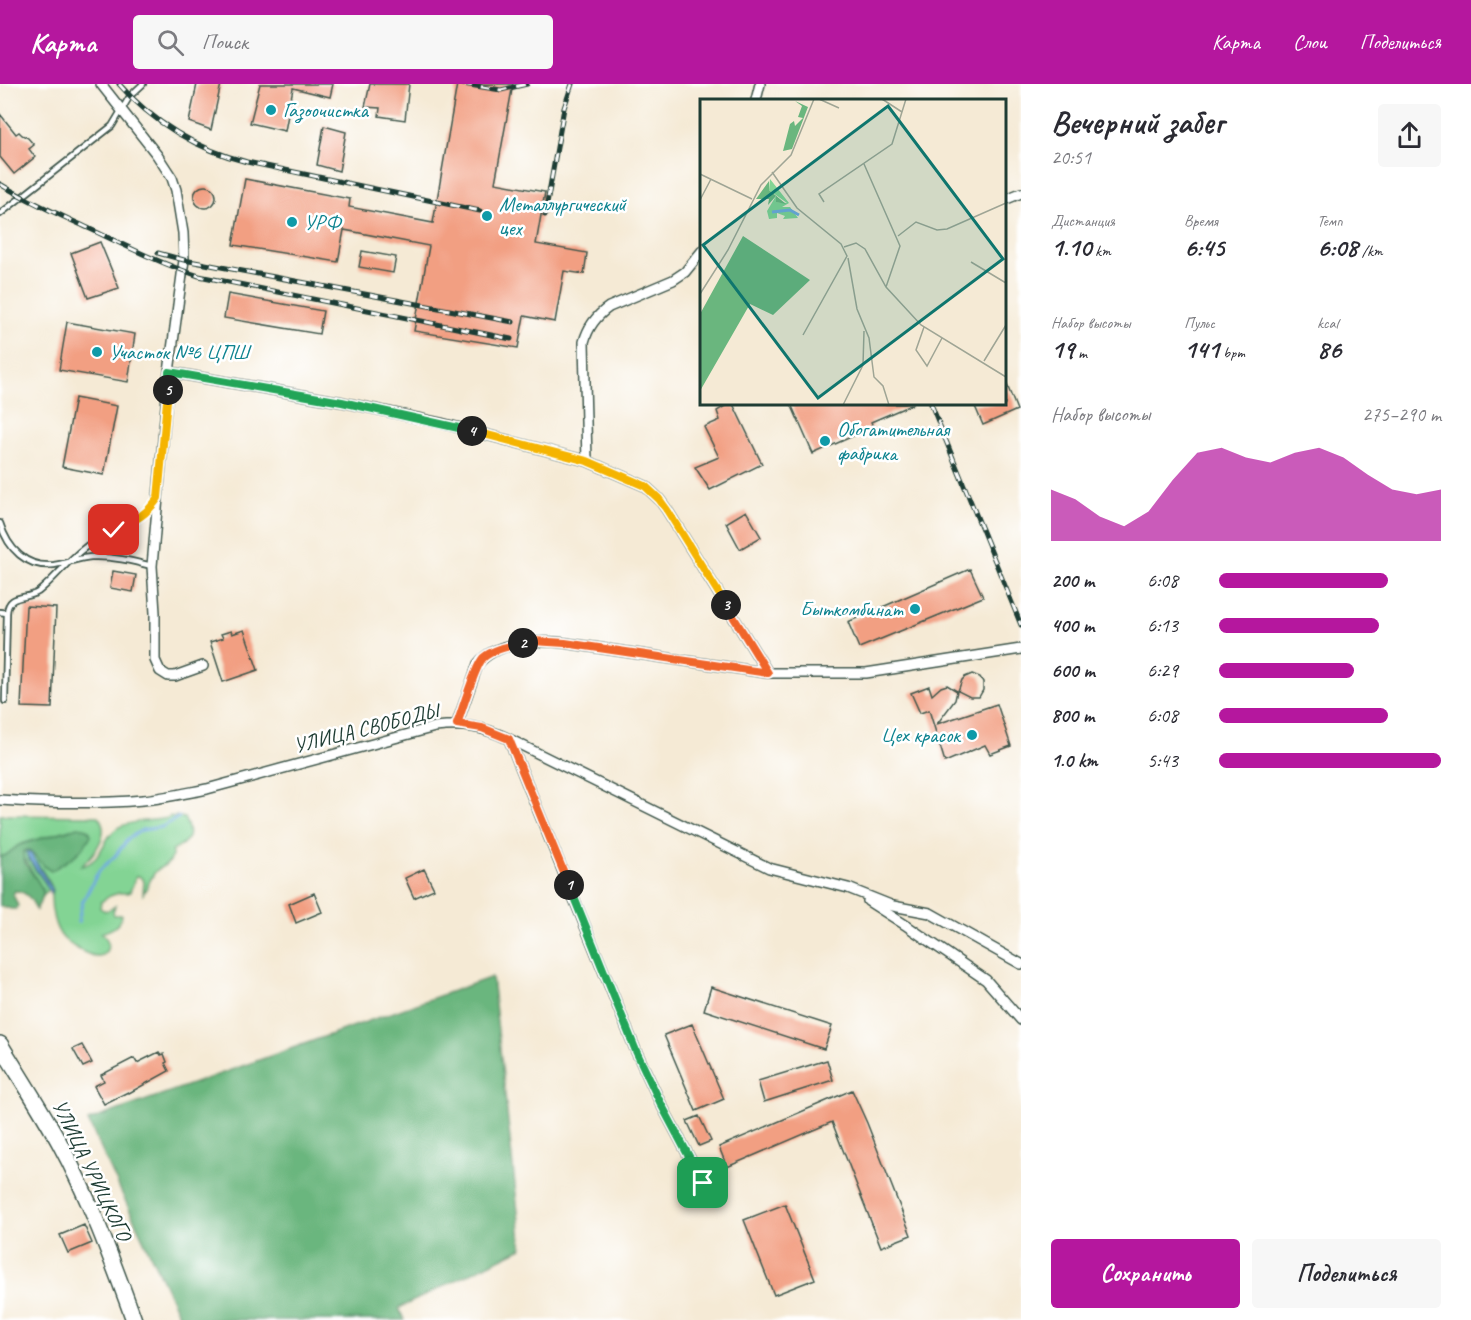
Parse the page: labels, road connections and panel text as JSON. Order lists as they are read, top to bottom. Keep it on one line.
{"streets":{"main road":["УЛИЦА УРИЦКОГО"],"street":["УЛИЦА СВОБОДЫ"]},"places":["Газоочистка","Металлургический цех","УРФ","Участок №6 ЦПШ","Обогатительная фабрика","Быткомбинат","Цех красок"],"page":{"header":"Карта","search":"Поиск","nav":["Карта","Слои","Поделиться"],"heading":["Вечерний забег","20:51"],"stats":[["Дистанция","1.10 km"],["Время","6:45"],["Темп","6:08 /km"],["Набор высоты","19 m"],["Пульс","141 bpm"],["kcal","86"]],"pins":["5","4","3","2","1"],"chart":["Набор высоты","275–290 m"],"list":[{"name":"200 m","note":"6:08"},{"name":"400 m","note":"6:13"},{"name":"600 m","note":"6:29"},{"name":"800 m","note":"6:08"},{"name":"1.0 km","note":"5:43"}],"buttons":["Сохранить","Поделиться"]}}
